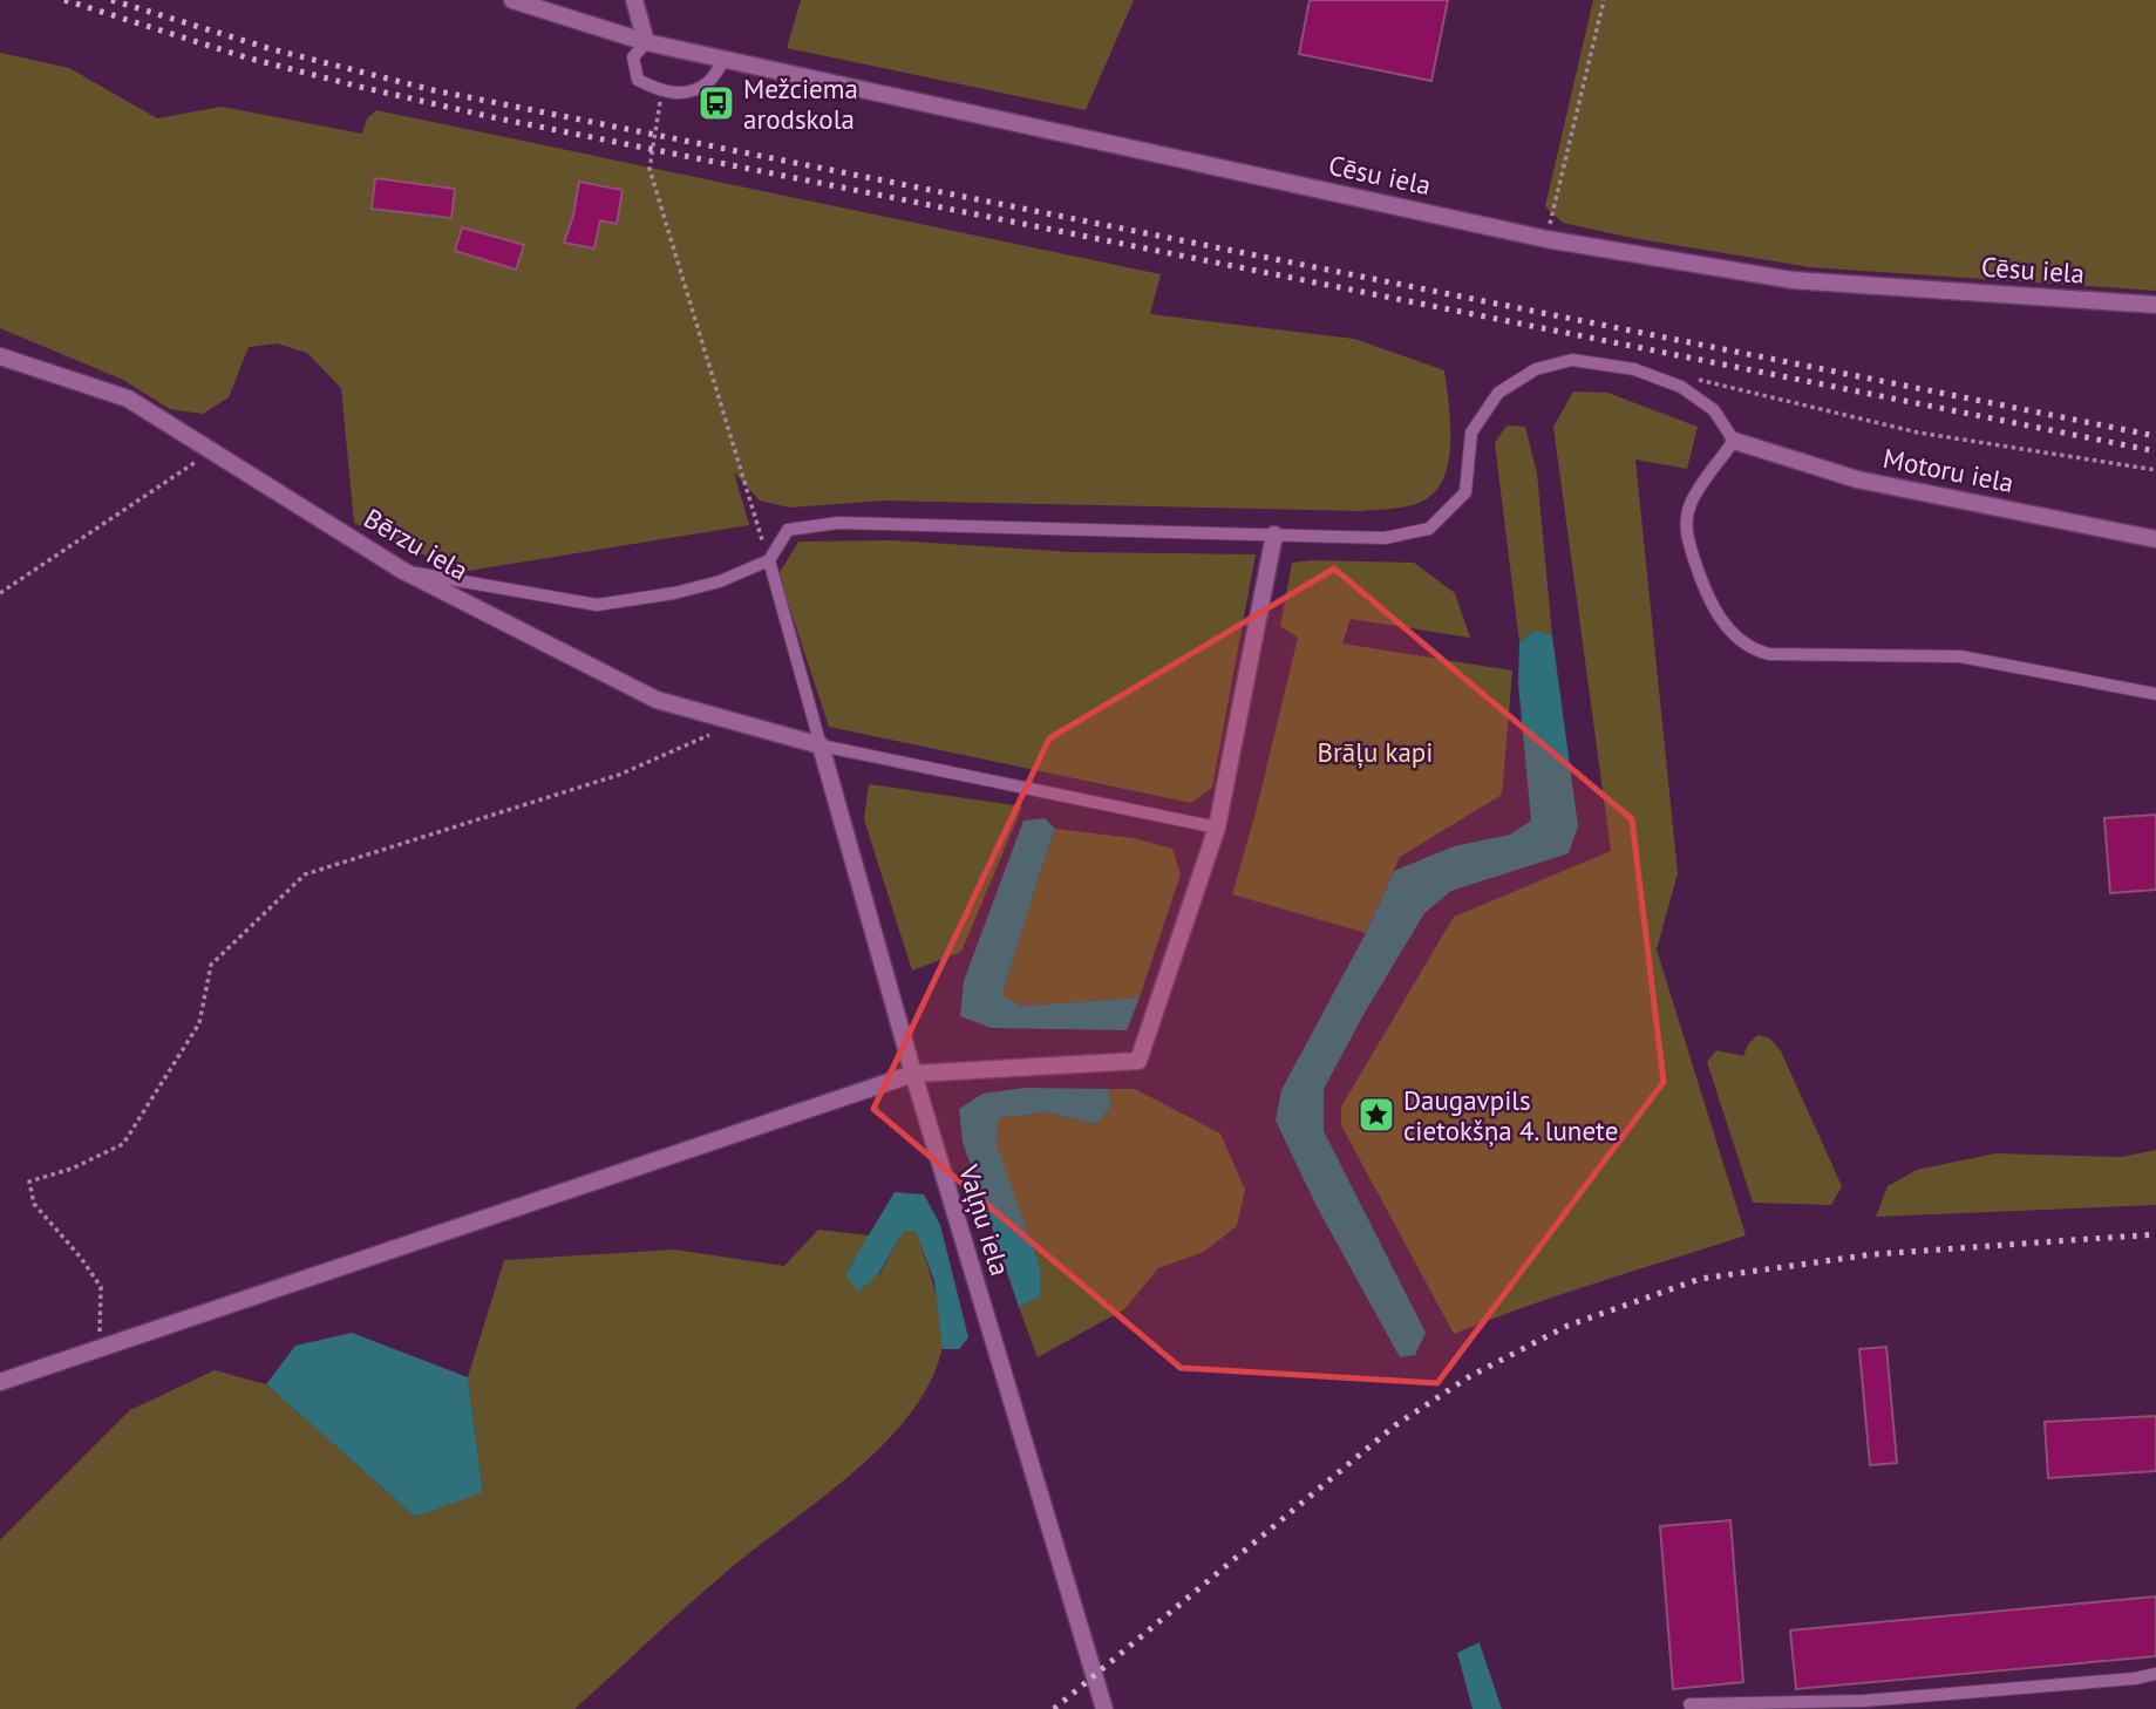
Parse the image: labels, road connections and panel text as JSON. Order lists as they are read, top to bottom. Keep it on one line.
{"streets":{"street":["Cēsu iela","Motoru iela","Bērzu iela","Vaļņu iela"]},"crossings":[["Bērzu iela","Vaļņu iela"]],"parks":["Brāļu kapi"],"places":{"bus stop":["Mežciema arodskola"],"place":["Daugavpils cietokšņa 4. lunete"]}}
